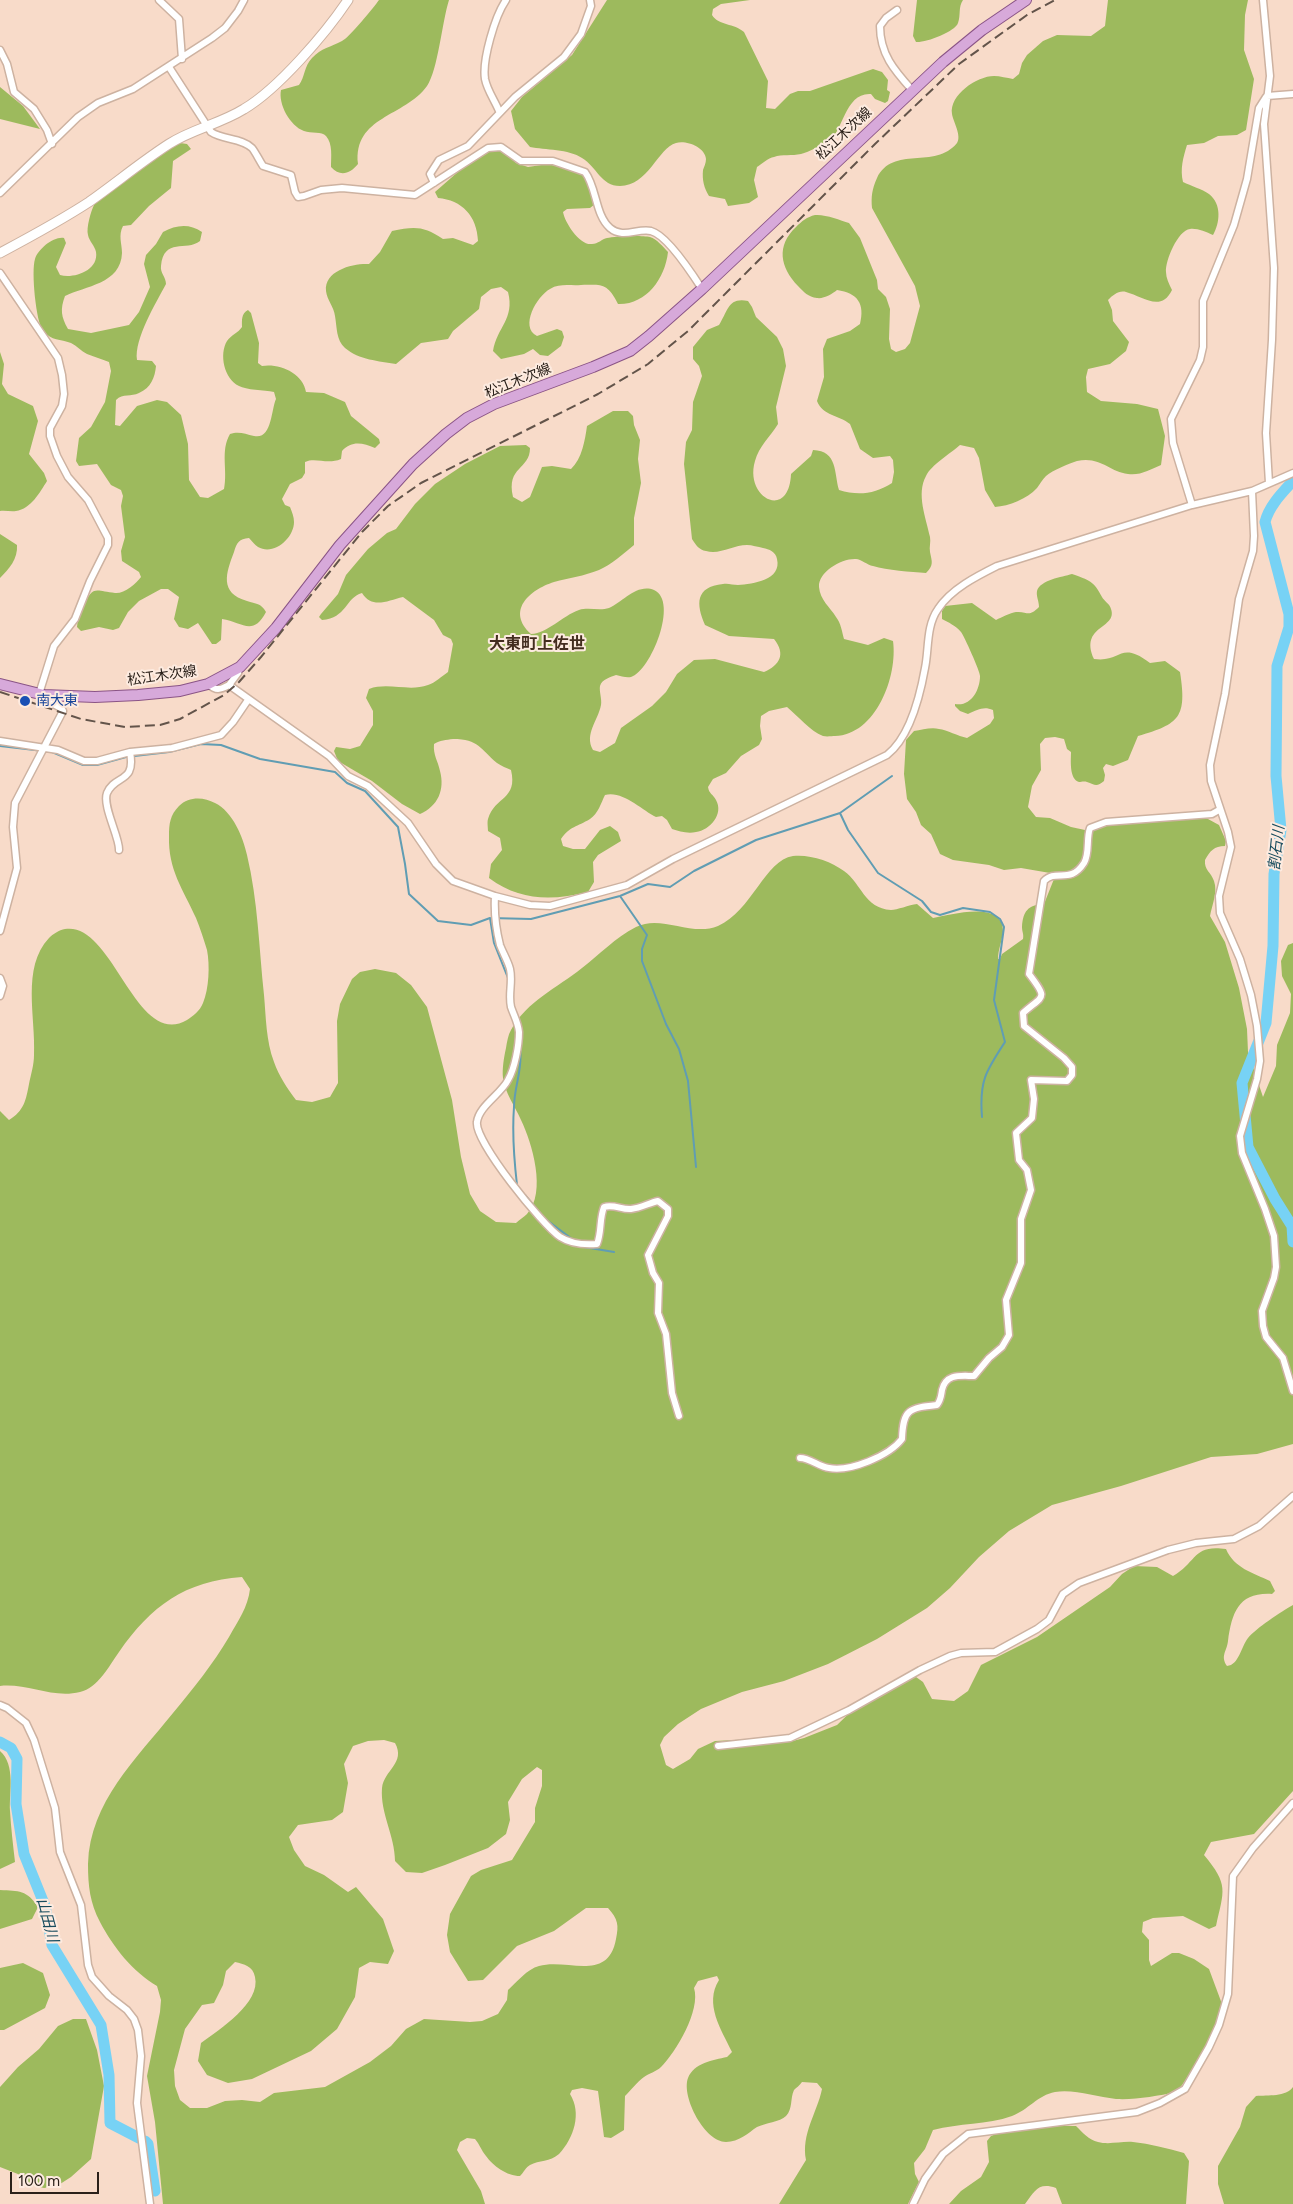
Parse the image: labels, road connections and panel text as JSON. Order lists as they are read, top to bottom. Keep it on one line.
{"streets":{"main road":["松江木次線"]},"districts":["大東町上佐世"],"water":["割石川","山田川"],"places":["南大東"],"scale_bar":"100 m"}
